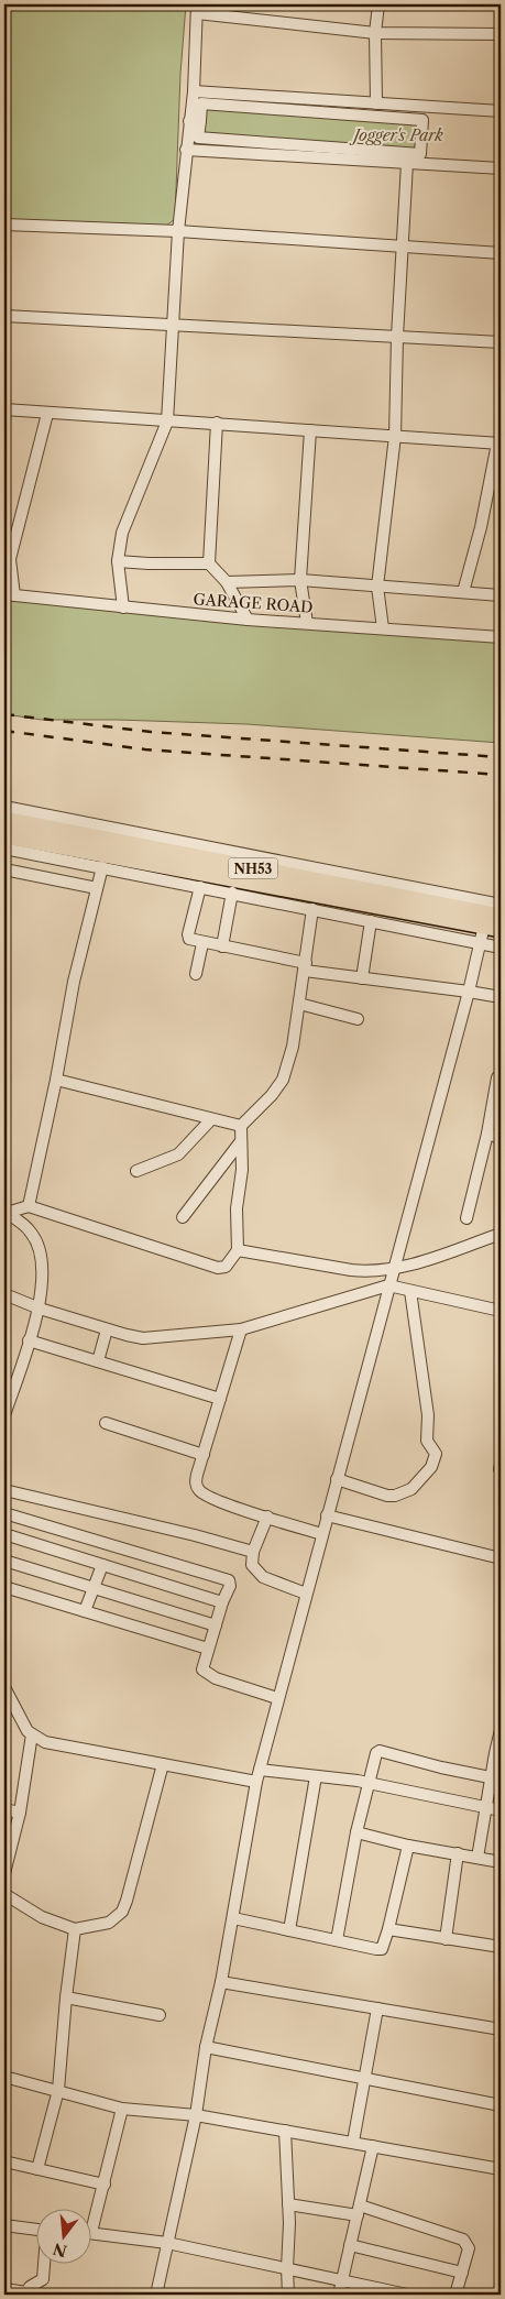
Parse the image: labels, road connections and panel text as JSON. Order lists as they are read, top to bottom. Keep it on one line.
{"streets":{"highway":["NH53"],"street":["GARAGE ROAD"]},"parks":["Jogger's Park"],"north":"bottom"}
